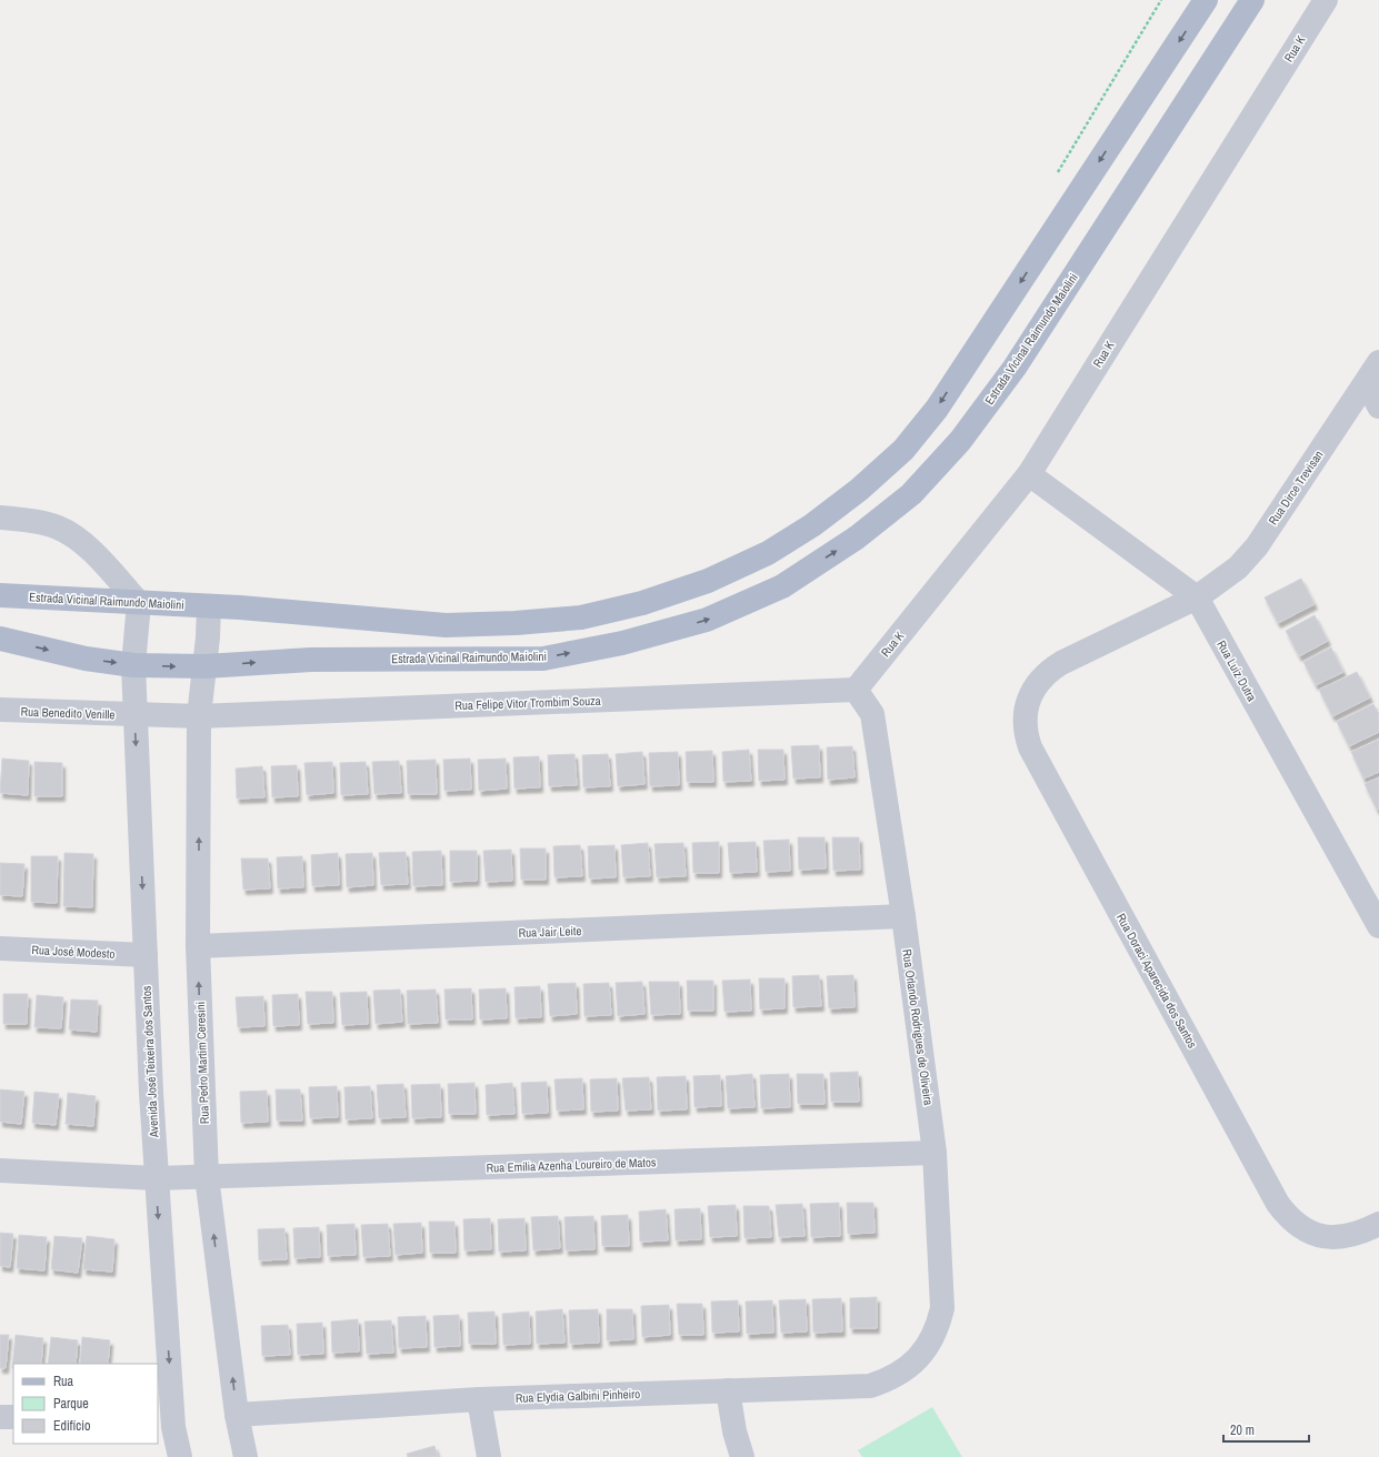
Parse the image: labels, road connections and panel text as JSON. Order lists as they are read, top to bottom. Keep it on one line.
{"streets":{"main road":["Estrada Vicinal Raimundo Maiolini"],"street":["Rua K","Rua Dirce Trevisan","Rua Luiz Dutra","Rua Felipe Vitor Trombim Souza","Rua Benedito Venille","Rua Jair Leite","Rua José Modesto","Rua Doraci Aparecida dos Santos","Rua Orlando Rodrigues de Oliveira","Avenida José Teixeira dos Santos","Rua Pedro Martim Ceresini","Rua Emília Azenha Loureiro de Matos","Rua Elydia Galbini Pinheiro"]},"crossings":[["Rua K","Rua Luiz Dutra"],["Rua K","Rua Felipe Vitor Trombim Souza"],["Rua K","Rua Orlando Rodrigues de Oliveira"],["Estrada Vicinal Raimundo Maiolini","Avenida José Teixeira dos Santos"],["Estrada Vicinal Raimundo Maiolini","Rua Pedro Martim Ceresini"],["Rua Dirce Trevisan","Rua Luiz Dutra"],["Rua Dirce Trevisan","Rua Doraci Aparecida dos Santos"],["Rua Felipe Vitor Trombim Souza","Rua Benedito Venille"],["Rua Felipe Vitor Trombim Souza","Rua Orlando Rodrigues de Oliveira"],["Rua Felipe Vitor Trombim Souza","Avenida José Teixeira dos Santos"],["Rua Felipe Vitor Trombim Souza","Rua Pedro Martim Ceresini"],["Rua Benedito Venille","Avenida José Teixeira dos Santos"],["Rua Jair Leite","Rua Orlando Rodrigues de Oliveira"],["Rua Jair Leite","Rua Pedro Martim Ceresini"],["Rua José Modesto","Avenida José Teixeira dos Santos"],["Rua Orlando Rodrigues de Oliveira","Rua Emília Azenha Loureiro de Matos"],["Rua Orlando Rodrigues de Oliveira","Rua Elydia Galbini Pinheiro"],["Avenida José Teixeira dos Santos","Rua Emília Azenha Loureiro de Matos"],["Rua Pedro Martim Ceresini","Rua Emília Azenha Loureiro de Matos"],["Rua Pedro Martim Ceresini","Rua Elydia Galbini Pinheiro"]],"one_way":["Avenida José Teixeira dos Santos","Rua Pedro Martim Ceresini"],"legend":["Rua","Parque","Edifício"],"scale_bar":"20 m"}
